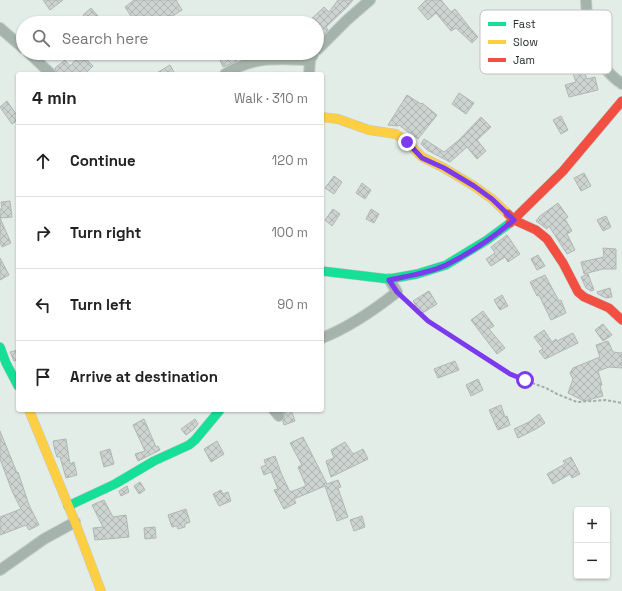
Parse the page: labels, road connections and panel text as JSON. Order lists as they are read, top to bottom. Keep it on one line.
{"legend":["Fast","Slow","Jam"],"page":{"search":"Search here","heading":["4 min","Walk · 310 m"],"list":[["Continue","120 m"],["Turn right","100 m"],["Turn left","90 m"],"Arrive at destination"],"map_buttons":["+","−"]}}
